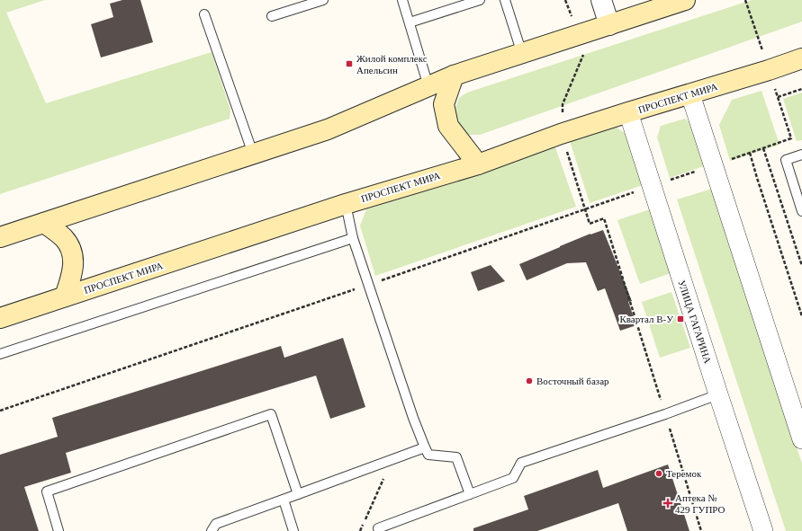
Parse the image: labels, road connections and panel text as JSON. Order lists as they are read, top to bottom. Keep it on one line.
{"streets":{"main road":["ПРОСПЕКТ МИРА"],"street":["УЛИЦА ГАГАРИНА"]},"crossings":[["ПРОСПЕКТ МИРА","УЛИЦА ГАГАРИНА"]],"places":{"transit":["Жилой комплекс Апельсин","Квартал В-У"],"other":["Восточный базар","Теремок"],"health":["Аптека № 429 ГУПРО"]}}
